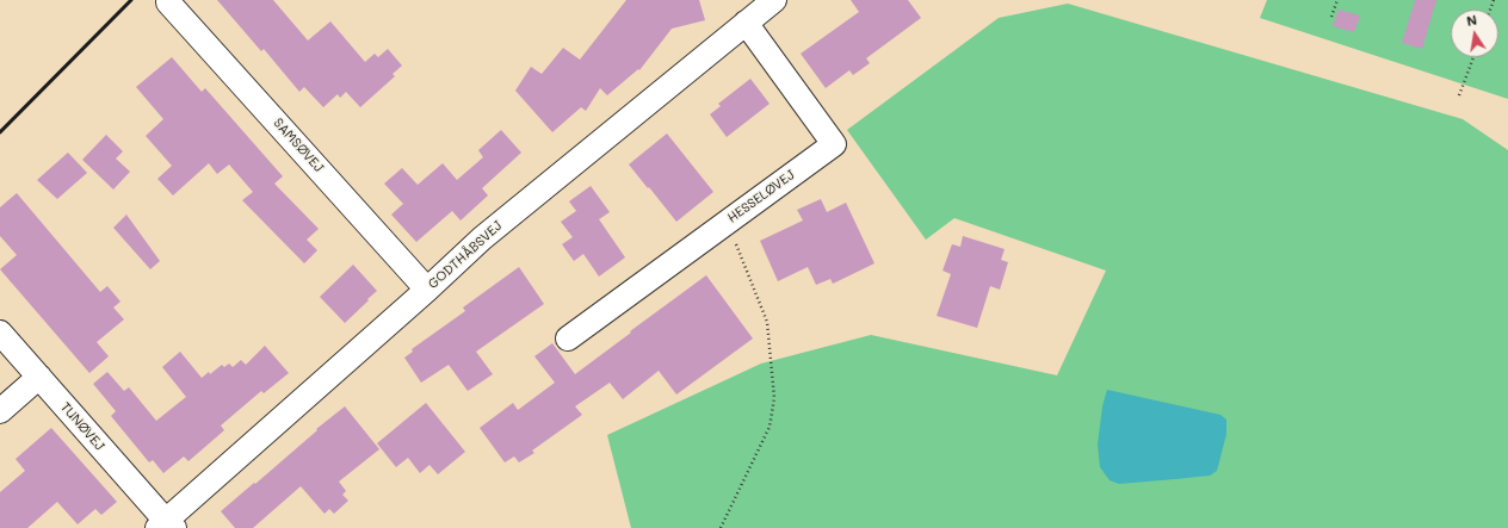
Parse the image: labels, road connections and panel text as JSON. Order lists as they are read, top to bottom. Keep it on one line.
{"streets":{"street":["SAMSØVEJ","HESSELØVEJ","GODTHÅBSVEJ","TUNØVEJ"]},"crossings":[["SAMSØVEJ","GODTHÅBSVEJ"],["HESSELØVEJ","GODTHÅBSVEJ"],["GODTHÅBSVEJ","TUNØVEJ"]],"north":"top"}
